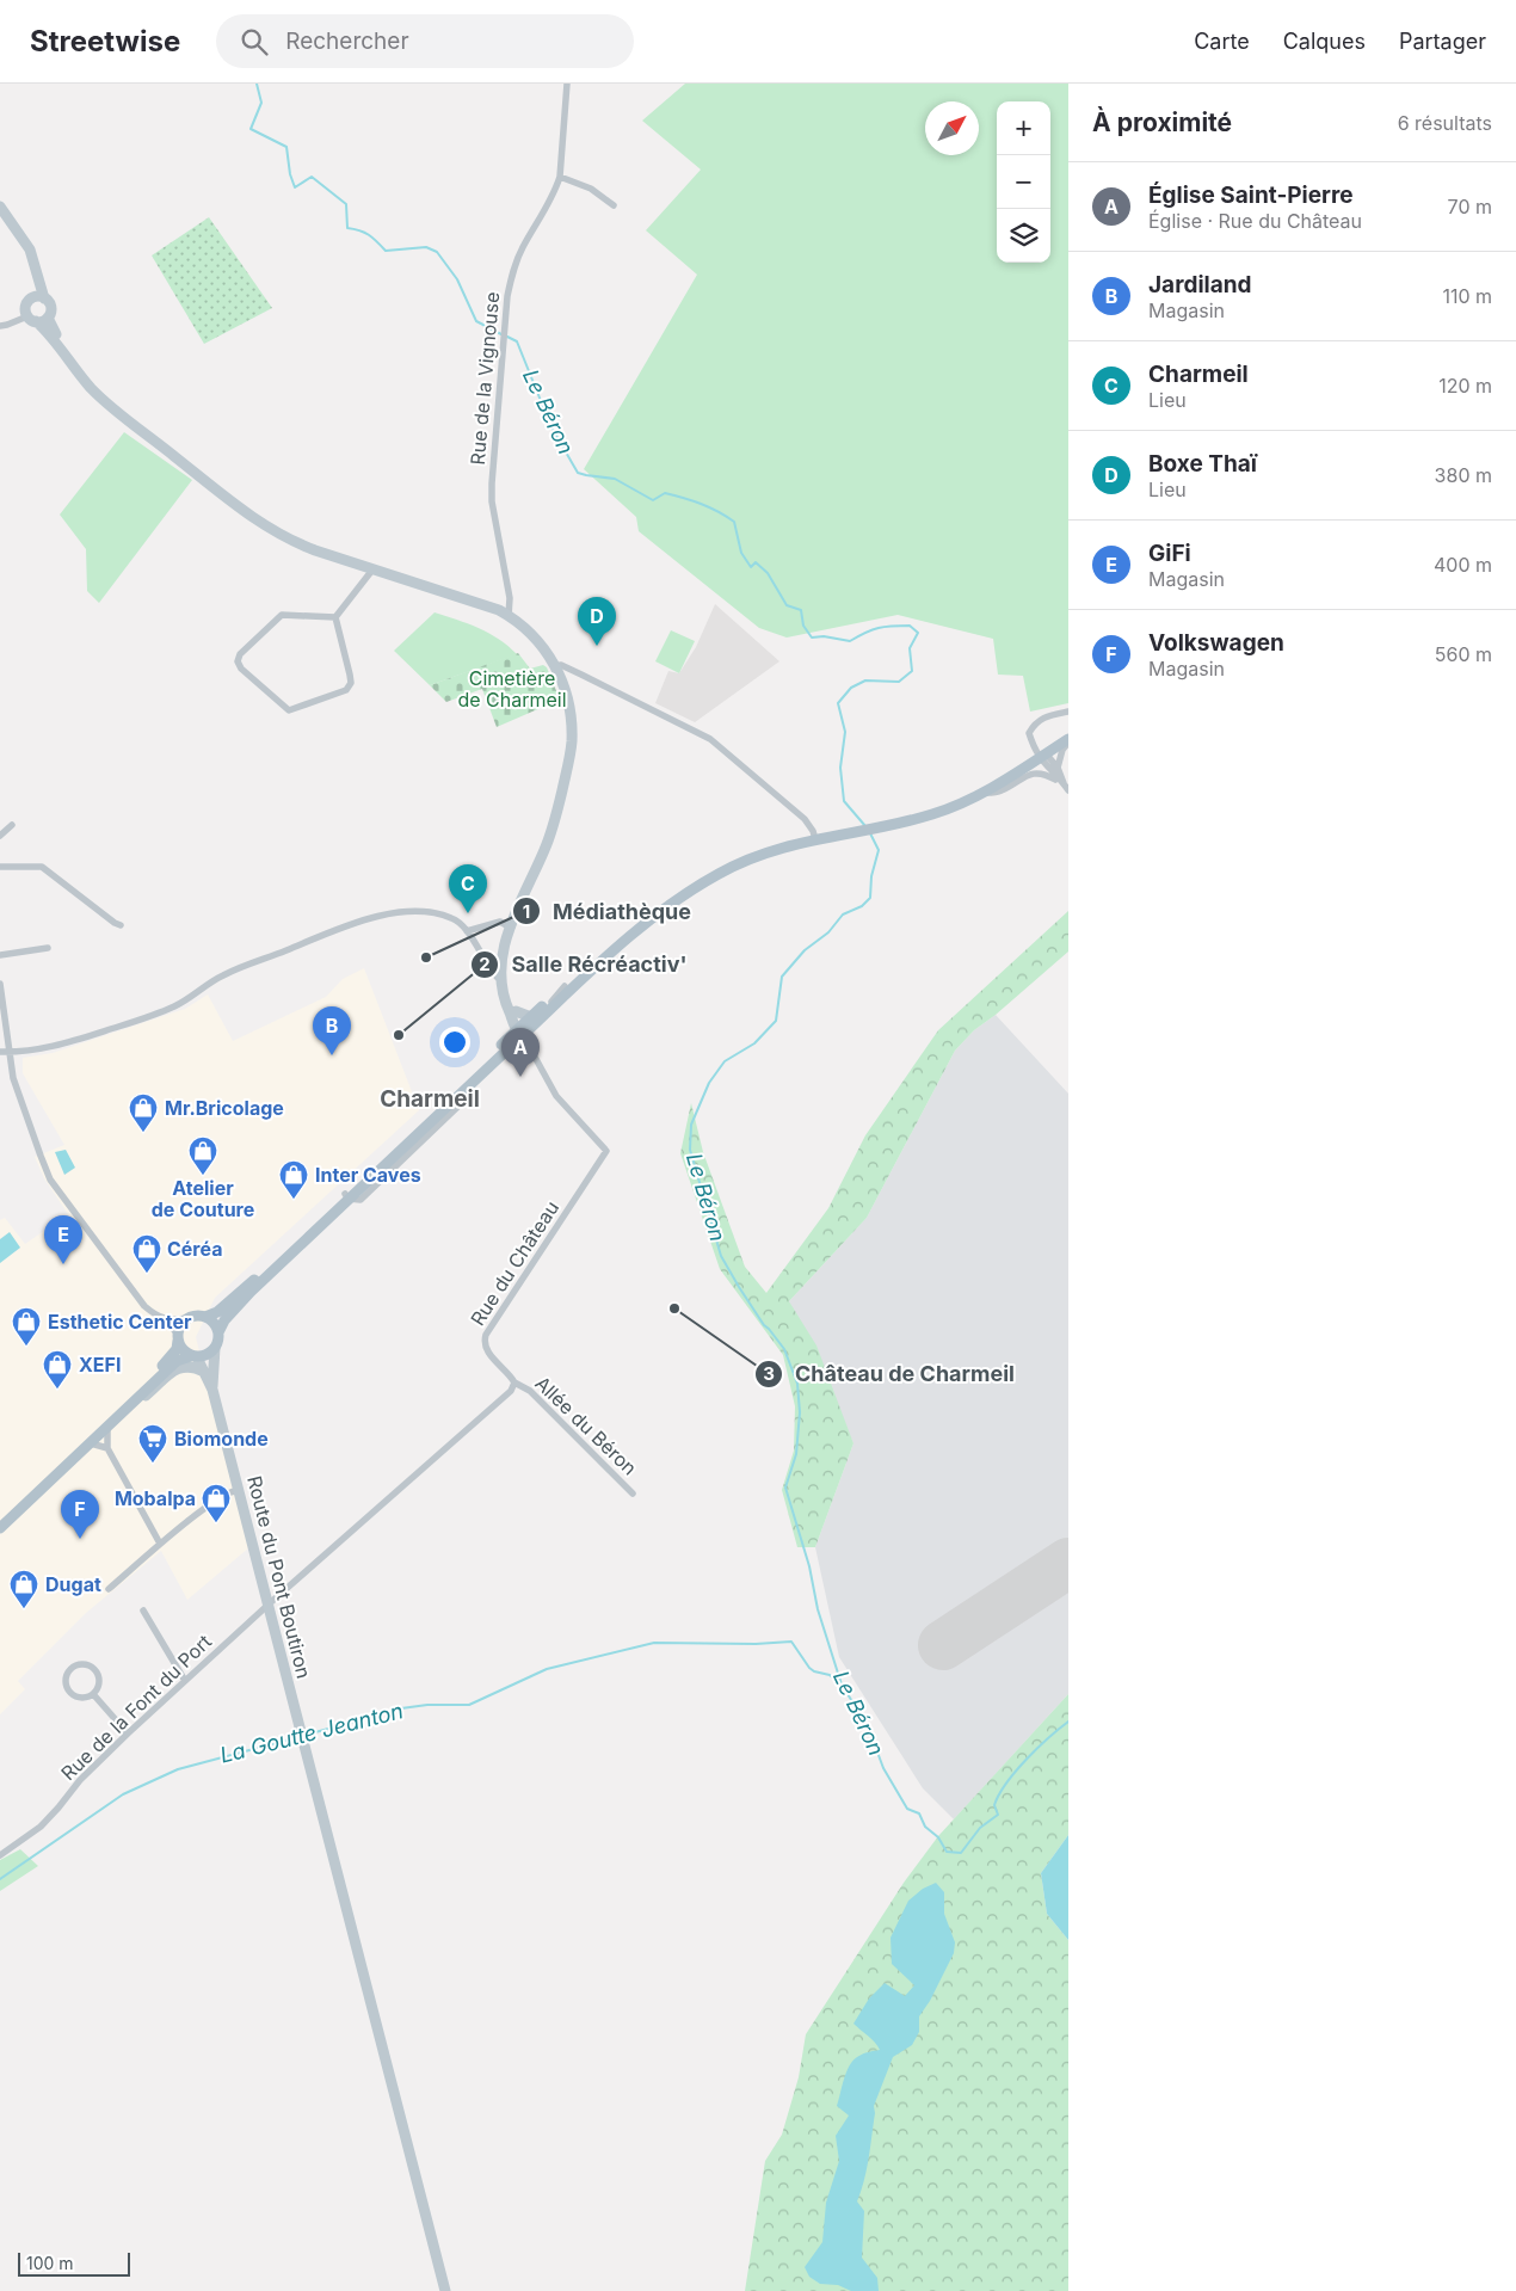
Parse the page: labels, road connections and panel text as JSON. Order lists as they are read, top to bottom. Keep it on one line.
{"streets":{"main road":["Route du Pont Boutiron"],"street":["Rue de la Vignouse","Rue du Château","Allée du Béron","Rue de la Font du Port"]},"crossings":[["Rue du Château","Allée du Béron"],["Route du Pont Boutiron","Rue de la Font du Port"]],"districts":["Charmeil"],"water":["Le Béron","La Goutte Jeanton"],"parks":["Cimetière de Charmeil"],"places":{"other":["Médiathèque","Salle Récréactiv'","Château de Charmeil"],"shop":["Mr.Bricolage","Atelier de Couture","Inter Caves","Céréa","Esthetic Center","XEFI","Mobalpa","Dugat"],"supermarket":["Biomonde"]},"scale_bar":"100 m","north":"top right","page":{"header":"Streetwise","search":"Rechercher","nav":["Carte","Calques","Partager"],"heading":["À proximité","6 résultats"],"map_buttons":["+","−"],"list":[{"mark":"A","name":"Église Saint-Pierre","note":"Église · Rue du Château","value":"70 m"},{"mark":"B","name":"Jardiland","note":"Magasin","value":"110 m"},{"mark":"C","name":"Charmeil","note":"Lieu","value":"120 m"},{"mark":"D","name":"Boxe Thaï","note":"Lieu","value":"380 m"},{"mark":"E","name":"GiFi","note":"Magasin","value":"400 m"},{"mark":"F","name":"Volkswagen","note":"Magasin","value":"560 m"}],"pins":["D","C","B","A","E","F"],"scale":"100 m"}}
